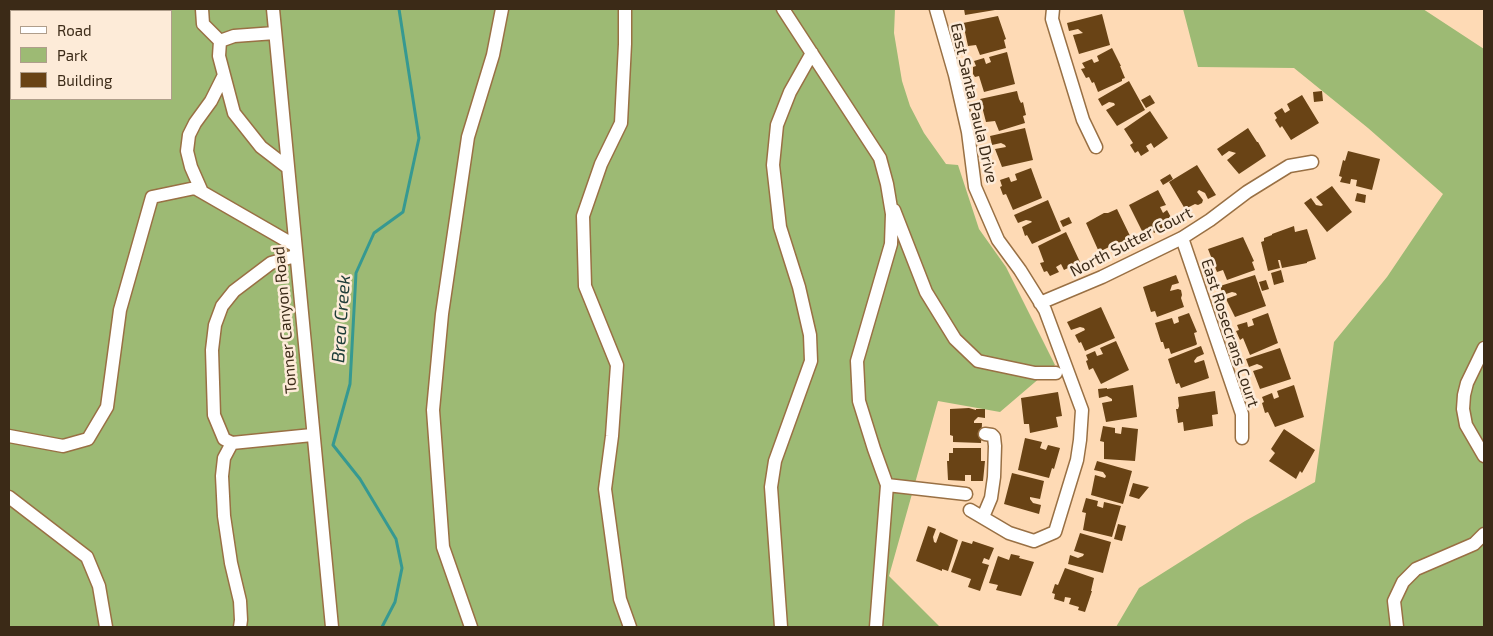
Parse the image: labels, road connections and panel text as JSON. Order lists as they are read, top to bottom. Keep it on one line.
{"streets":{"street":["East Santa Paula Drive","North Sutter Court","Tonner Canyon Road","East Rosecrans Court"]},"crossings":[["East Santa Paula Drive","North Sutter Court"],["North Sutter Court","East Rosecrans Court"]],"water":["Brea Creek"],"legend":["Road","Park","Building"]}
